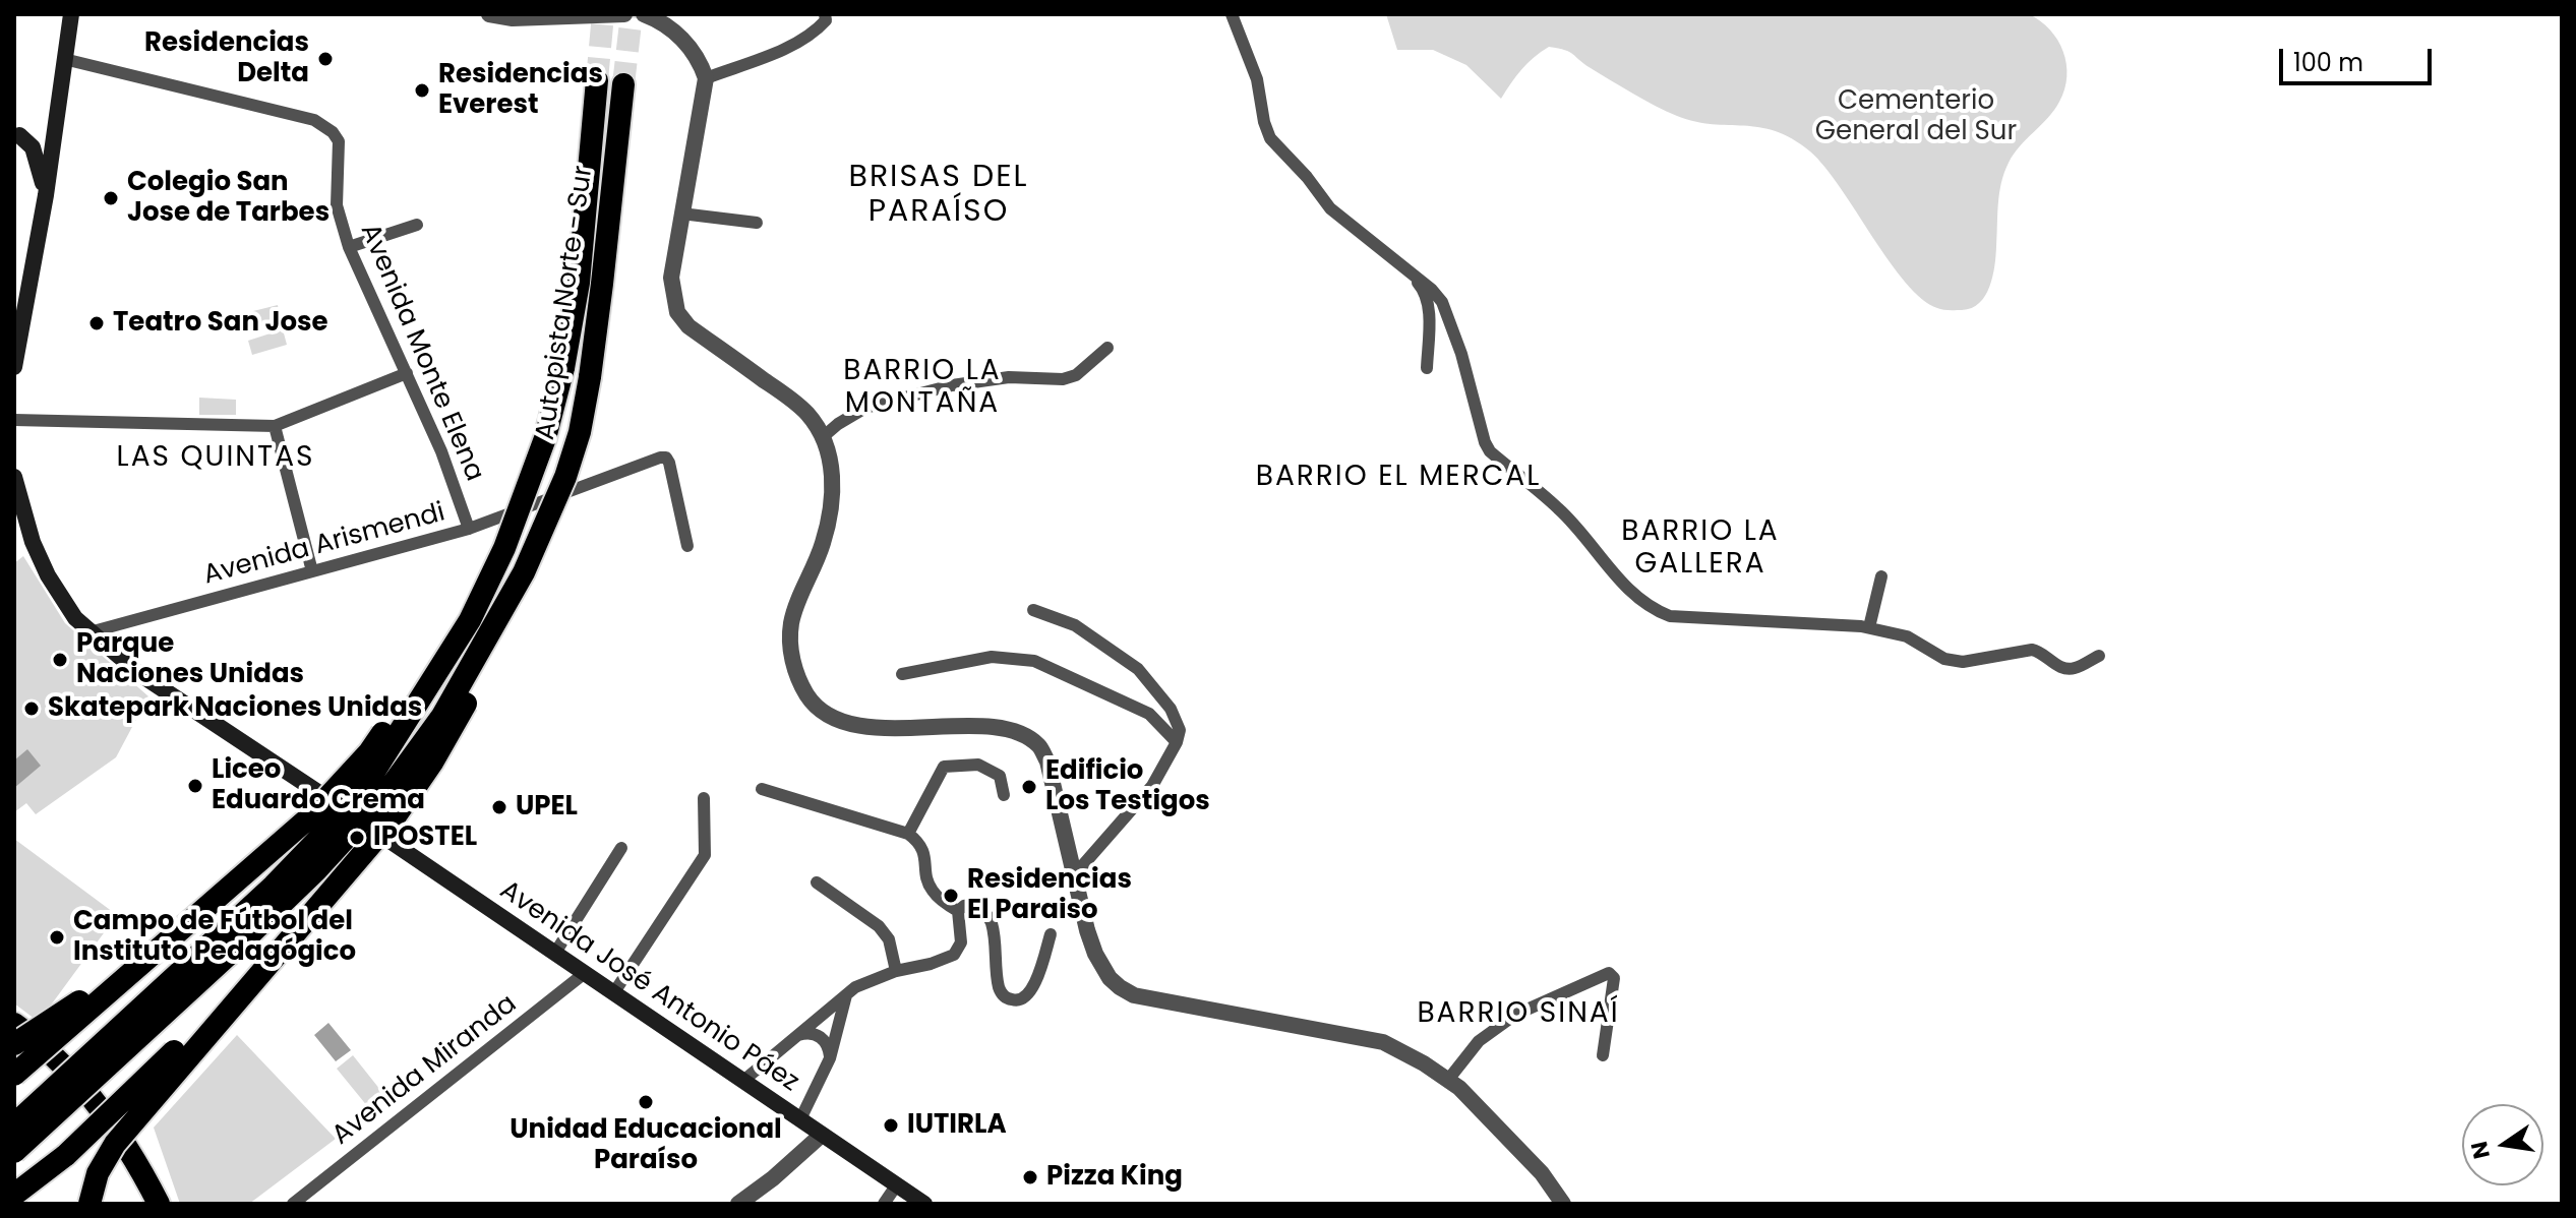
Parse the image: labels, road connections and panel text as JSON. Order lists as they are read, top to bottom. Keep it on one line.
{"streets":{"highway":["Autopista Norte - Sur"],"main road":["Avenida José Antonio Páez"],"street":["Avenida Monte Elena","Avenida Arismendi","Avenida Miranda"]},"crossings":[["Avenida Monte Elena","Avenida Arismendi"],["Avenida Arismendi","Avenida José Antonio Páez"],["Avenida José Antonio Páez","Avenida Miranda"]],"districts":["BRISAS DEL PARAÍSO","BARRIO LA MONTAÑA","LAS QUINTAS","BARRIO EL MERCAL","BARRIO LA GALLERA","BARRIO SINAÍ"],"parks":["Cementerio General del Sur"],"places":["Residencias Delta","Residencias Everest","Colegio San Jose de Tarbes","Teatro San Jose","Parque Naciones Unidas","Skatepark Naciones Unidas","Liceo Eduardo Crema","Edificio Los Testigos","UPEL","IPOSTEL","Residencias El Paraiso","Campo de Fútbol del Instituto Pedagógico","Unidad Educacional Paraíso","IUTIRLA","Pizza King"],"scale_bar":"100 m","north":"left"}
